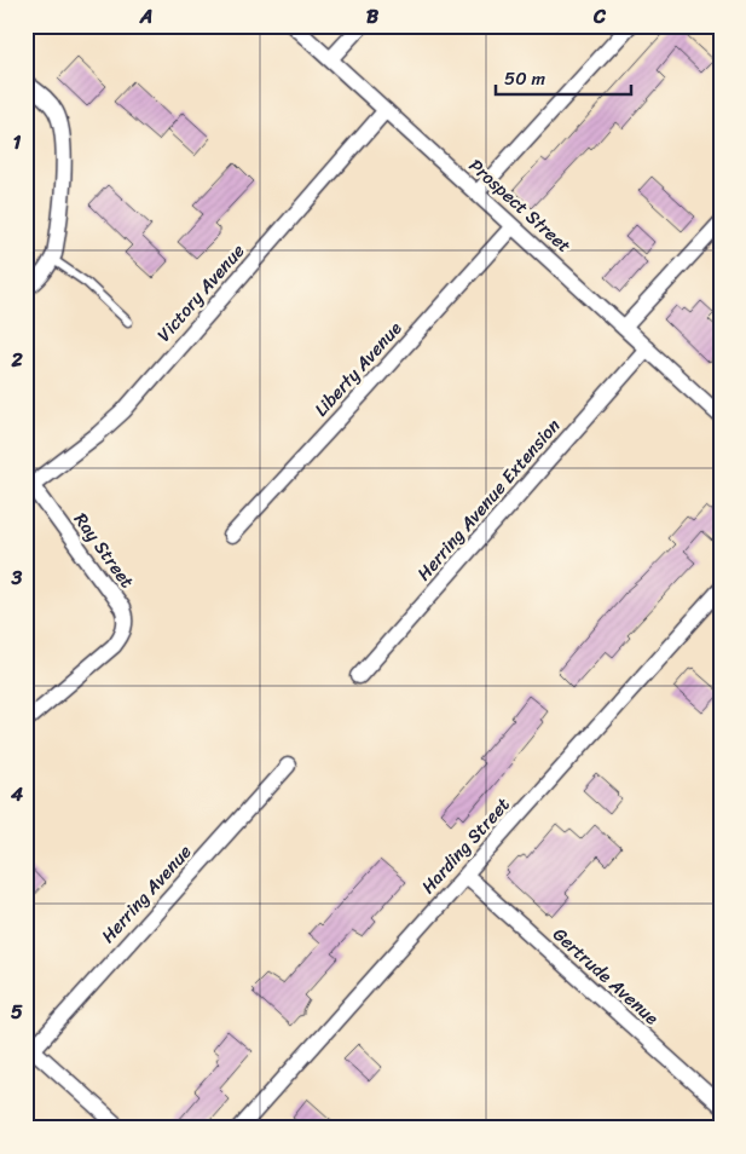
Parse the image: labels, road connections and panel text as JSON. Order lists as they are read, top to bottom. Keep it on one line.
{"streets":{"street":["Prospect Street","Victory Avenue","Liberty Avenue","Herring Avenue Extension","Ray Street","Harding Street","Herring Avenue","Gertrude Avenue"]},"crossings":[["Prospect Street","Victory Avenue"],["Prospect Street","Liberty Avenue"],["Prospect Street","Herring Avenue Extension"],["Victory Avenue","Ray Street"],["Harding Street","Gertrude Avenue"]],"scale_bar":"50 m","grid":{"columns":["A","B","C"],"rows":["1","2","3","4","5"]}}
